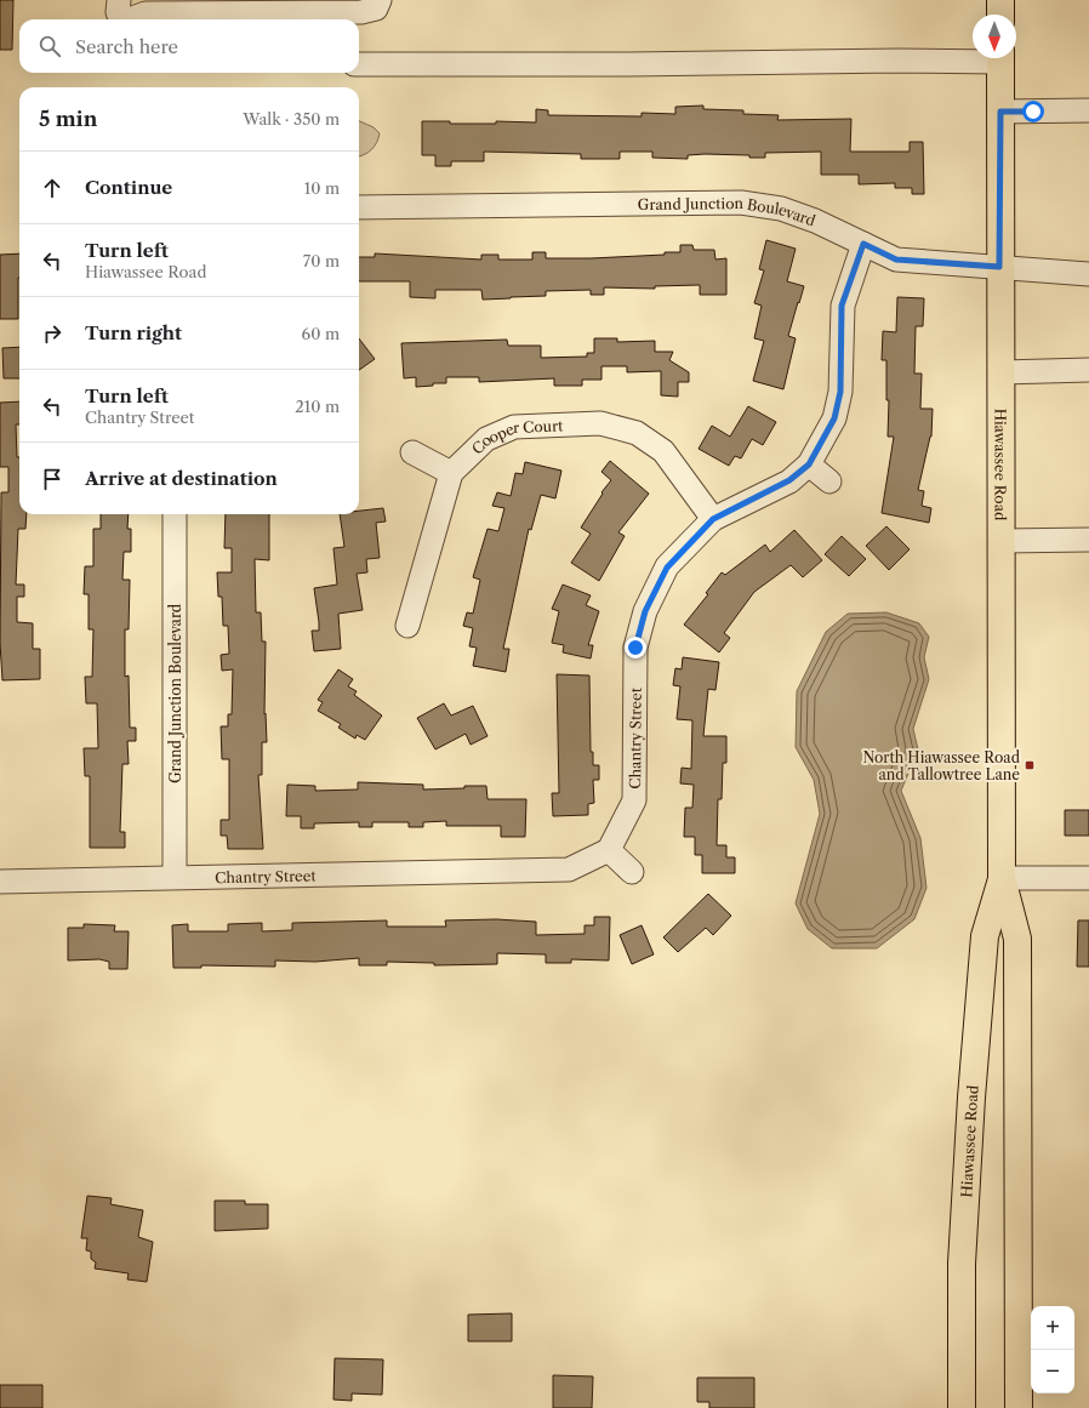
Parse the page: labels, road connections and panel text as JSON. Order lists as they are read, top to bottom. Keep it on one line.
{"streets":{"main road":["Hiawassee Road"],"street":["Grand Junction Boulevard","Cooper Court","Chantry Street"]},"crossings":[["Grand Junction Boulevard","Hiawassee Road"],["Grand Junction Boulevard","Chantry Street"],["Cooper Court","Chantry Street"]],"places":{"transit":["North Hiawassee Road and Tallowtree Lane"]},"north":"bottom","page":{"search":"Search here","heading":["5 min","Walk · 350 m"],"list":[["Continue","10 m"],["Turn left","Hiawassee Road","70 m"],["Turn right","60 m"],["Turn left","Chantry Street","210 m"],"Arrive at destination"],"map_buttons":["+","−"]}}
